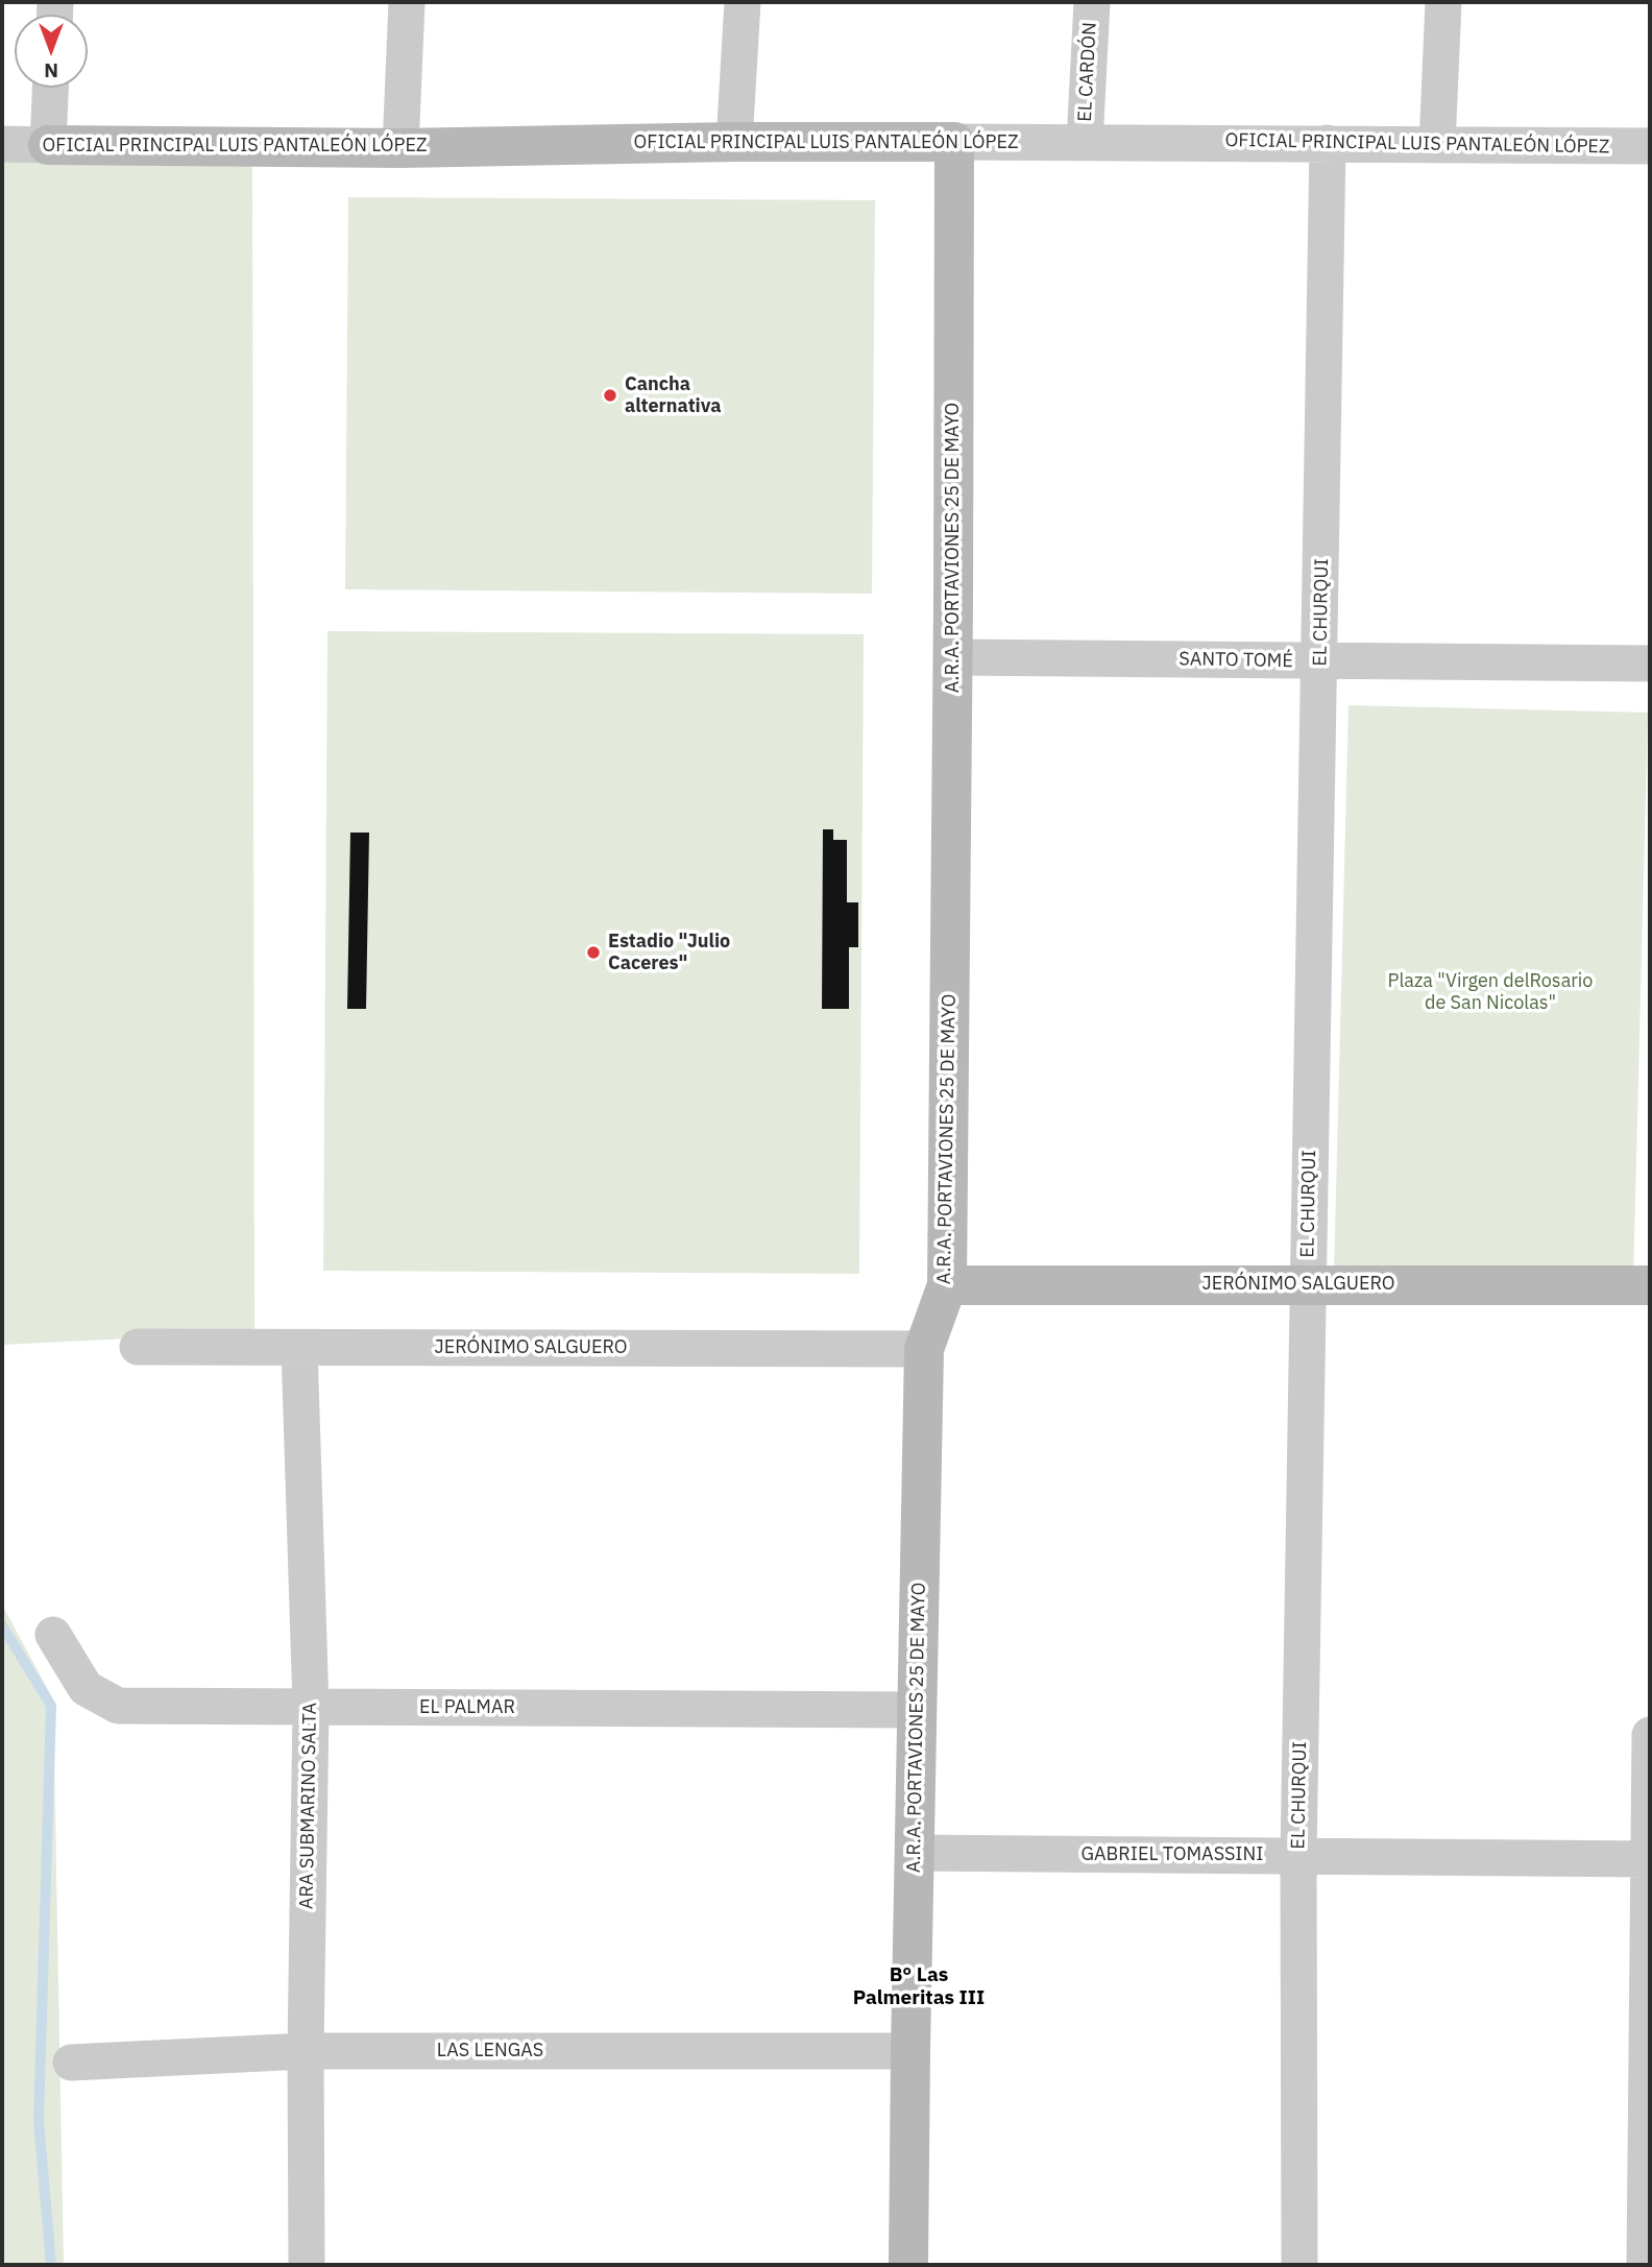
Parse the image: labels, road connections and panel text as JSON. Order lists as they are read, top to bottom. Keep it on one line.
{"streets":{"street":["EL CARDÓN","OFICIAL PRINCIPAL LUIS PANTALEÓN LÓPEZ","A.R.A. PORTAVIONES 25 DE MAYO","EL CHURQUI","SANTO TOMÉ","JERÓNIMO SALGUERO","EL PALMAR","ARA SUBMARINO SALTA","GABRIEL TOMASSINI","LAS LENGAS"]},"crossings":[["EL CARDÓN","OFICIAL PRINCIPAL LUIS PANTALEÓN LÓPEZ"],["OFICIAL PRINCIPAL LUIS PANTALEÓN LÓPEZ","A.R.A. PORTAVIONES 25 DE MAYO"],["OFICIAL PRINCIPAL LUIS PANTALEÓN LÓPEZ","EL CHURQUI"],["A.R.A. PORTAVIONES 25 DE MAYO","SANTO TOMÉ"],["A.R.A. PORTAVIONES 25 DE MAYO","JERÓNIMO SALGUERO"],["A.R.A. PORTAVIONES 25 DE MAYO","EL PALMAR"],["A.R.A. PORTAVIONES 25 DE MAYO","GABRIEL TOMASSINI"],["A.R.A. PORTAVIONES 25 DE MAYO","LAS LENGAS"],["EL CHURQUI","SANTO TOMÉ"],["EL CHURQUI","JERÓNIMO SALGUERO"],["EL CHURQUI","GABRIEL TOMASSINI"],["JERÓNIMO SALGUERO","ARA SUBMARINO SALTA"],["EL PALMAR","ARA SUBMARINO SALTA"],["ARA SUBMARINO SALTA","LAS LENGAS"]],"districts":["B° Las Palmeritas III"],"parks":["Plaza \"Virgen delRosario de San Nicolas\""],"places":["Cancha alternativa","Estadio \"Julio Caceres\""],"north":"bottom"}
